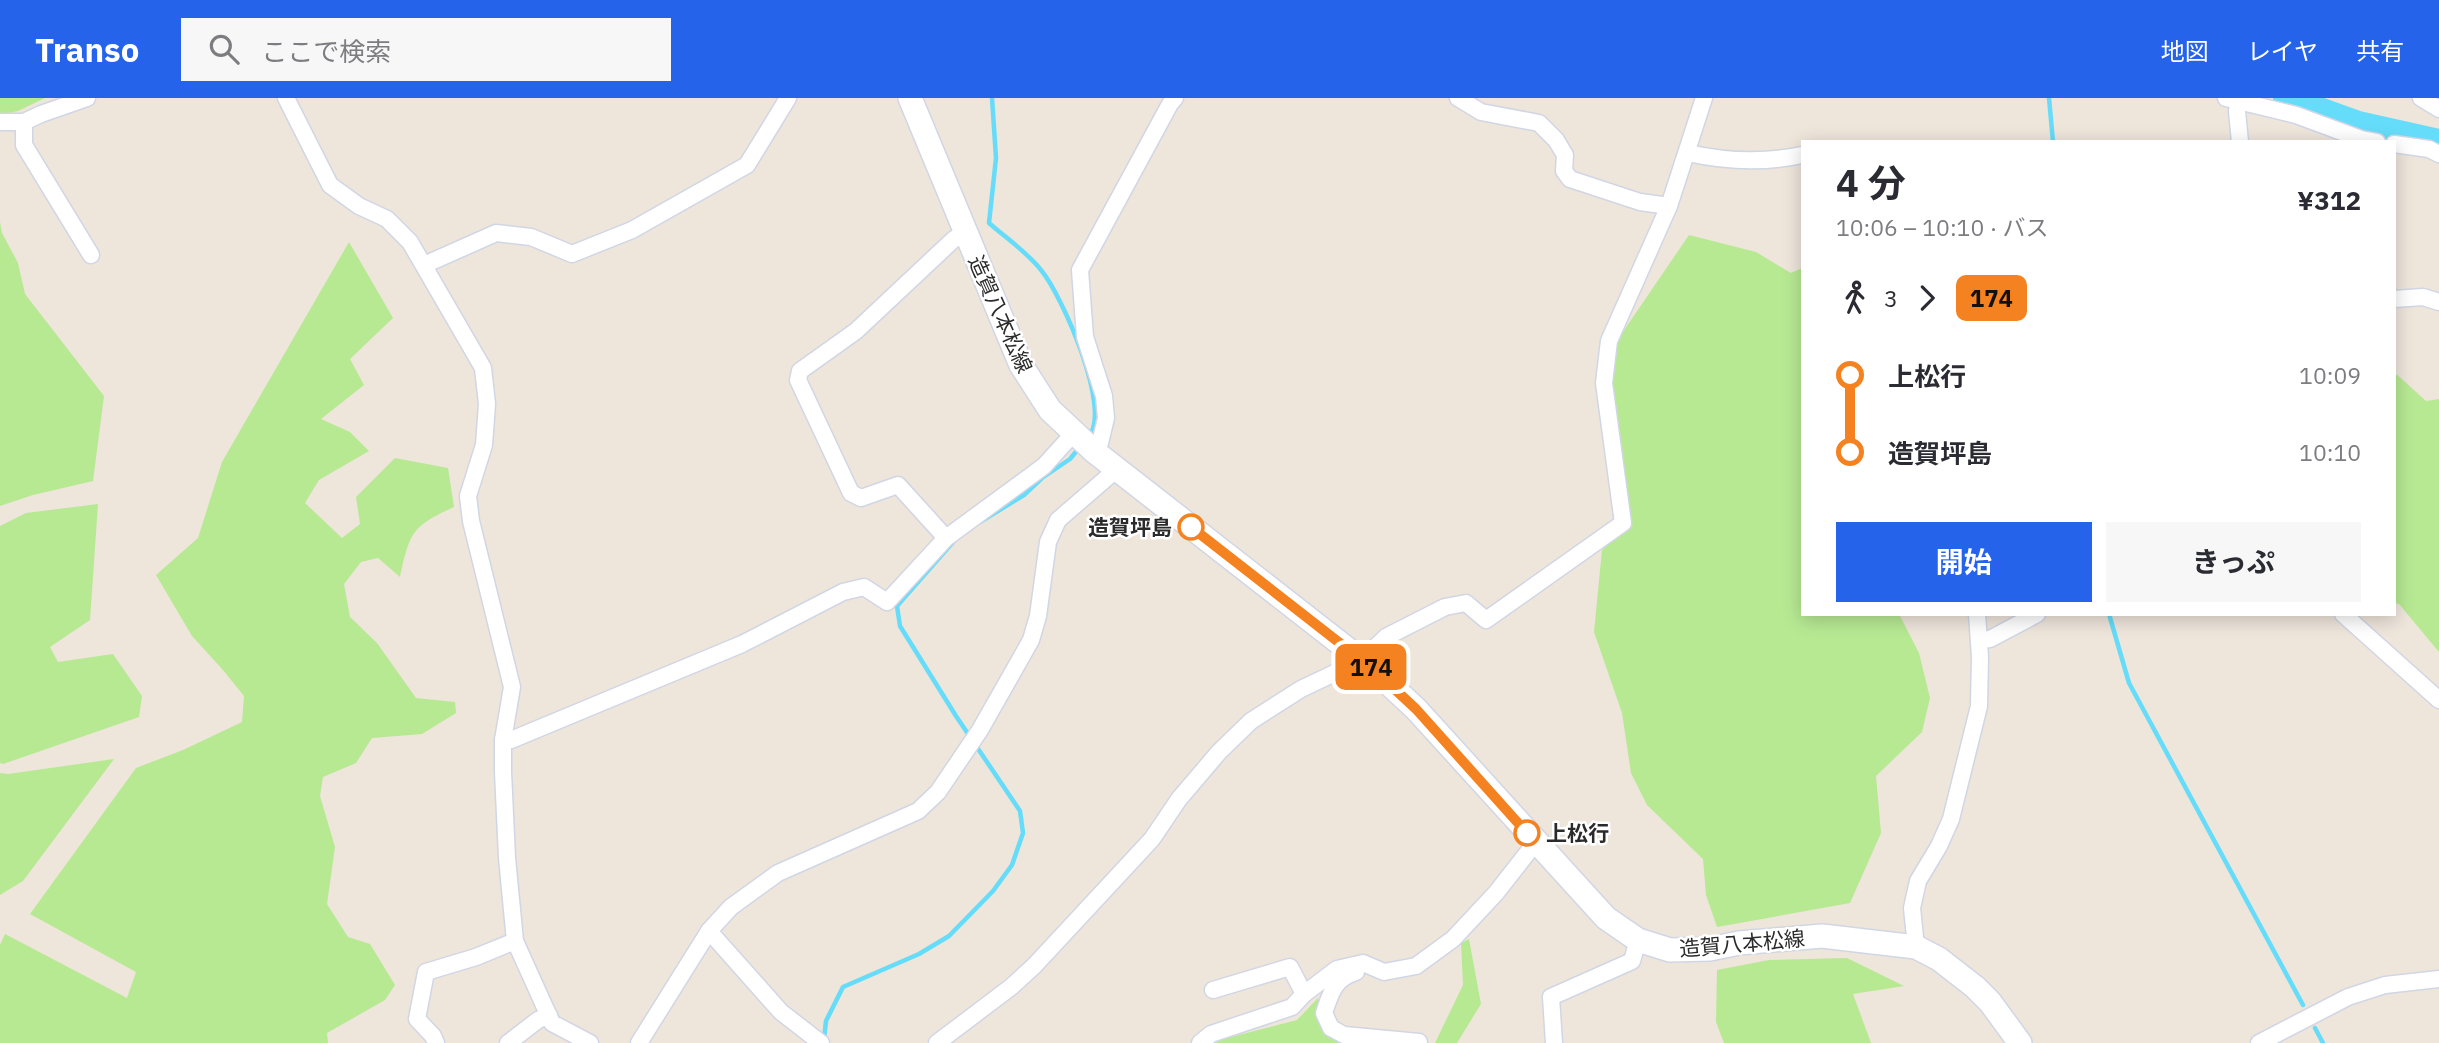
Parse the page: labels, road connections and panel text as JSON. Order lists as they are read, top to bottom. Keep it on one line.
{"streets":{"main road":["造賀八本松線"]},"places":["造賀坪島","上松行"],"lines":["bus line 174"],"page":{"header":"Transo","search":"ここで検索","nav":["地図","レイヤ","共有"],"on_map":"174","heading":["4 分","10:06 – 10:10 · バス","¥312"],"legs":["3","174"],"list":[{"name":"上松行","value":"10:09"},{"name":"造賀坪島","value":"10:10"}],"buttons":["開始","きっぷ"]}}
